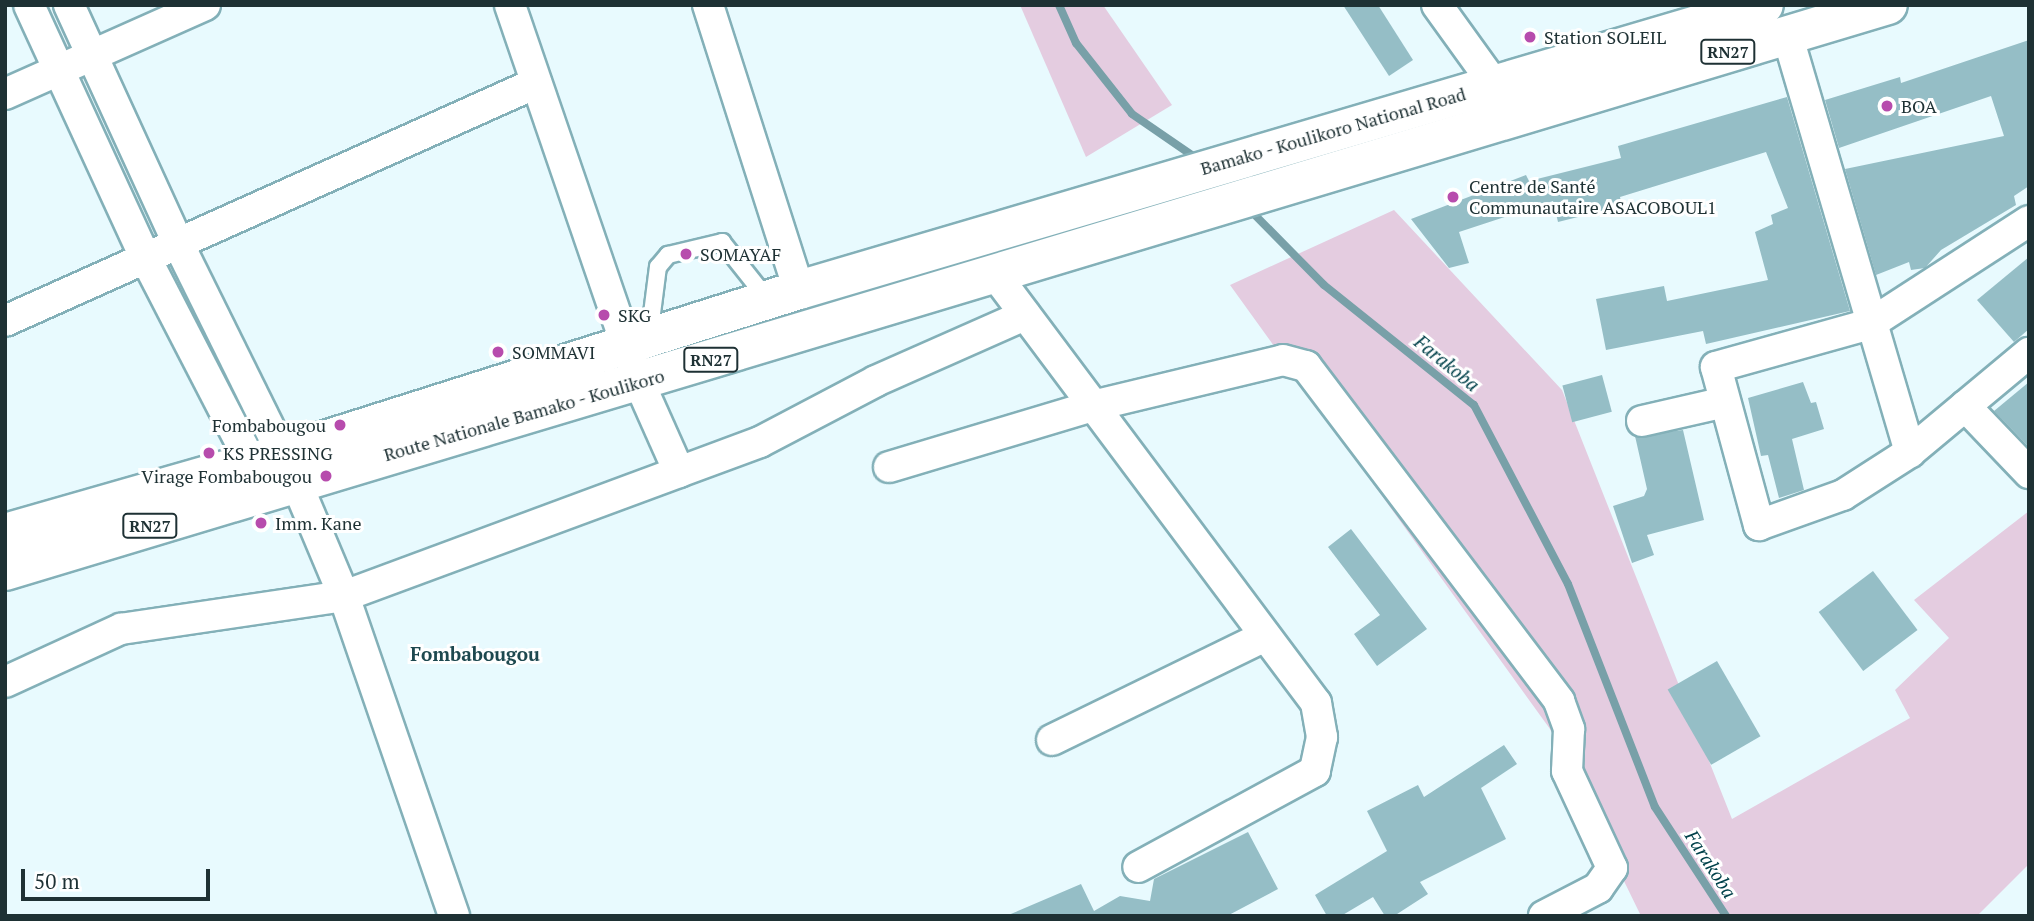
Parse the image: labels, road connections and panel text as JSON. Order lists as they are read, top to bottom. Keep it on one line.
{"streets":{"main road":["RN27","Bamako - Koulikoro National Road","Route Nationale Bamako - Koulikoro"]},"crossings":[["RN27","Bamako - Koulikoro National Road"],["RN27","Route Nationale Bamako - Koulikoro"],["Bamako - Koulikoro National Road","Route Nationale Bamako - Koulikoro"]],"districts":["Fombabougou"],"water":["Farakoba"],"places":["Station SOLEIL","BOA","Centre de Santé Communautaire ASACOBOUL1","SOMAYAF","SKG","SOMMAVI","Fombabougou","KS PRESSING","Virage Fombabougou","Imm. Kane"],"scale_bar":"50 m"}
